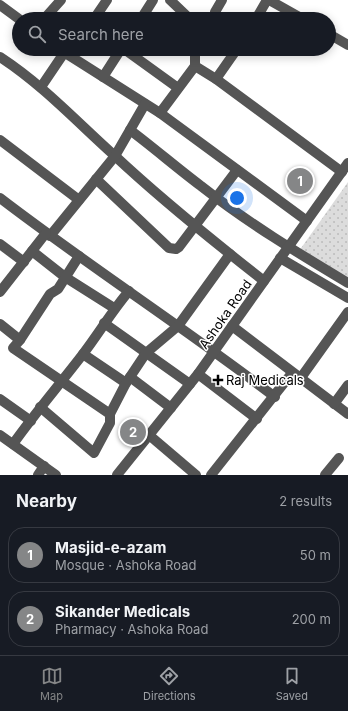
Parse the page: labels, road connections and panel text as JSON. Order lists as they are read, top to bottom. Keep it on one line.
{"streets":{"street":["Ashoka Road"]},"places":{"health":["Raj Medicals"]},"page":{"search":"Search here","pins":["1","2"],"heading":["Nearby","2 results"],"list":[{"mark":"1","name":"Masjid-e-azam","note":"Mosque · Ashoka Road","value":"50 m"},{"mark":"2","name":"Sikander Medicals","note":"Pharmacy · Ashoka Road","value":"200 m"}],"nav":["Map","Directions","Saved"]}}
